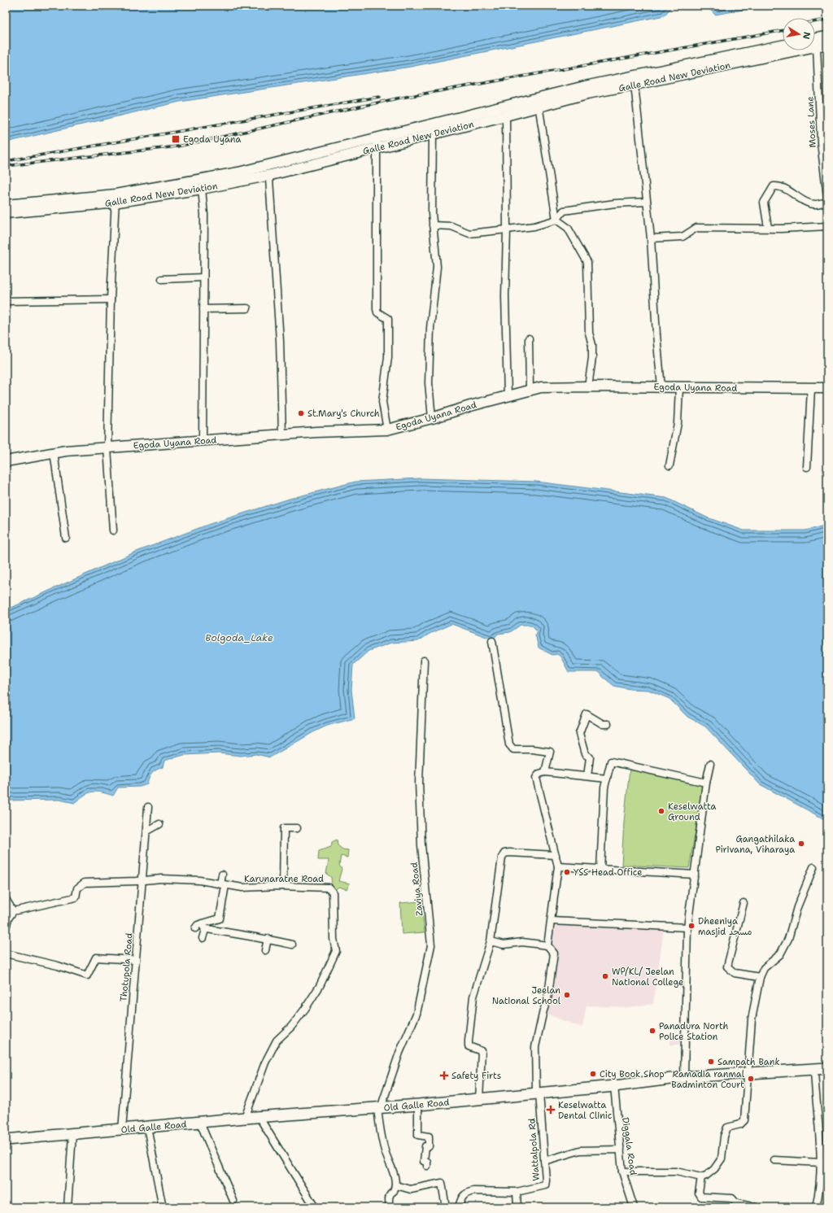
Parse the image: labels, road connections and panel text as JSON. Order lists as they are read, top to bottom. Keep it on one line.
{"streets":{"highway":["Old Galle Road"],"main road":["Galle Road New Deviation","Egoda Uyana Road"],"street":["Moses Lane","Karunaratne Road","Zaviya Road","Thotupola Road","Diggala Road","Wattalpola Rd"]},"crossings":[["Galle Road New Deviation","Moses Lane"],["Karunaratne Road","Thotupola Road"],["Karunaratne Road","Old Galle Road"],["Zaviya Road","Old Galle Road"],["Thotupola Road","Old Galle Road"],["Old Galle Road","Diggala Road"],["Old Galle Road","Wattalpola Rd"]],"water":["Bolgoda_Lake"],"places":{"transit":["Egoda Uyana"],"other":["St.Mary's Church","Keselwatta Ground","Gangathilaka Pirivana, Viharaya","YSS Head Office","Dheeniya masjid مسجد","WP/KL/ Jeelan National College","Jeelan National School","Panadura North Police Station","Sampath Bank","City Book Shop","Ramadia ranmal Badminton Court"],"health":["Safety Firts","Keselwatta Dental Clinic"]},"north":"right"}
